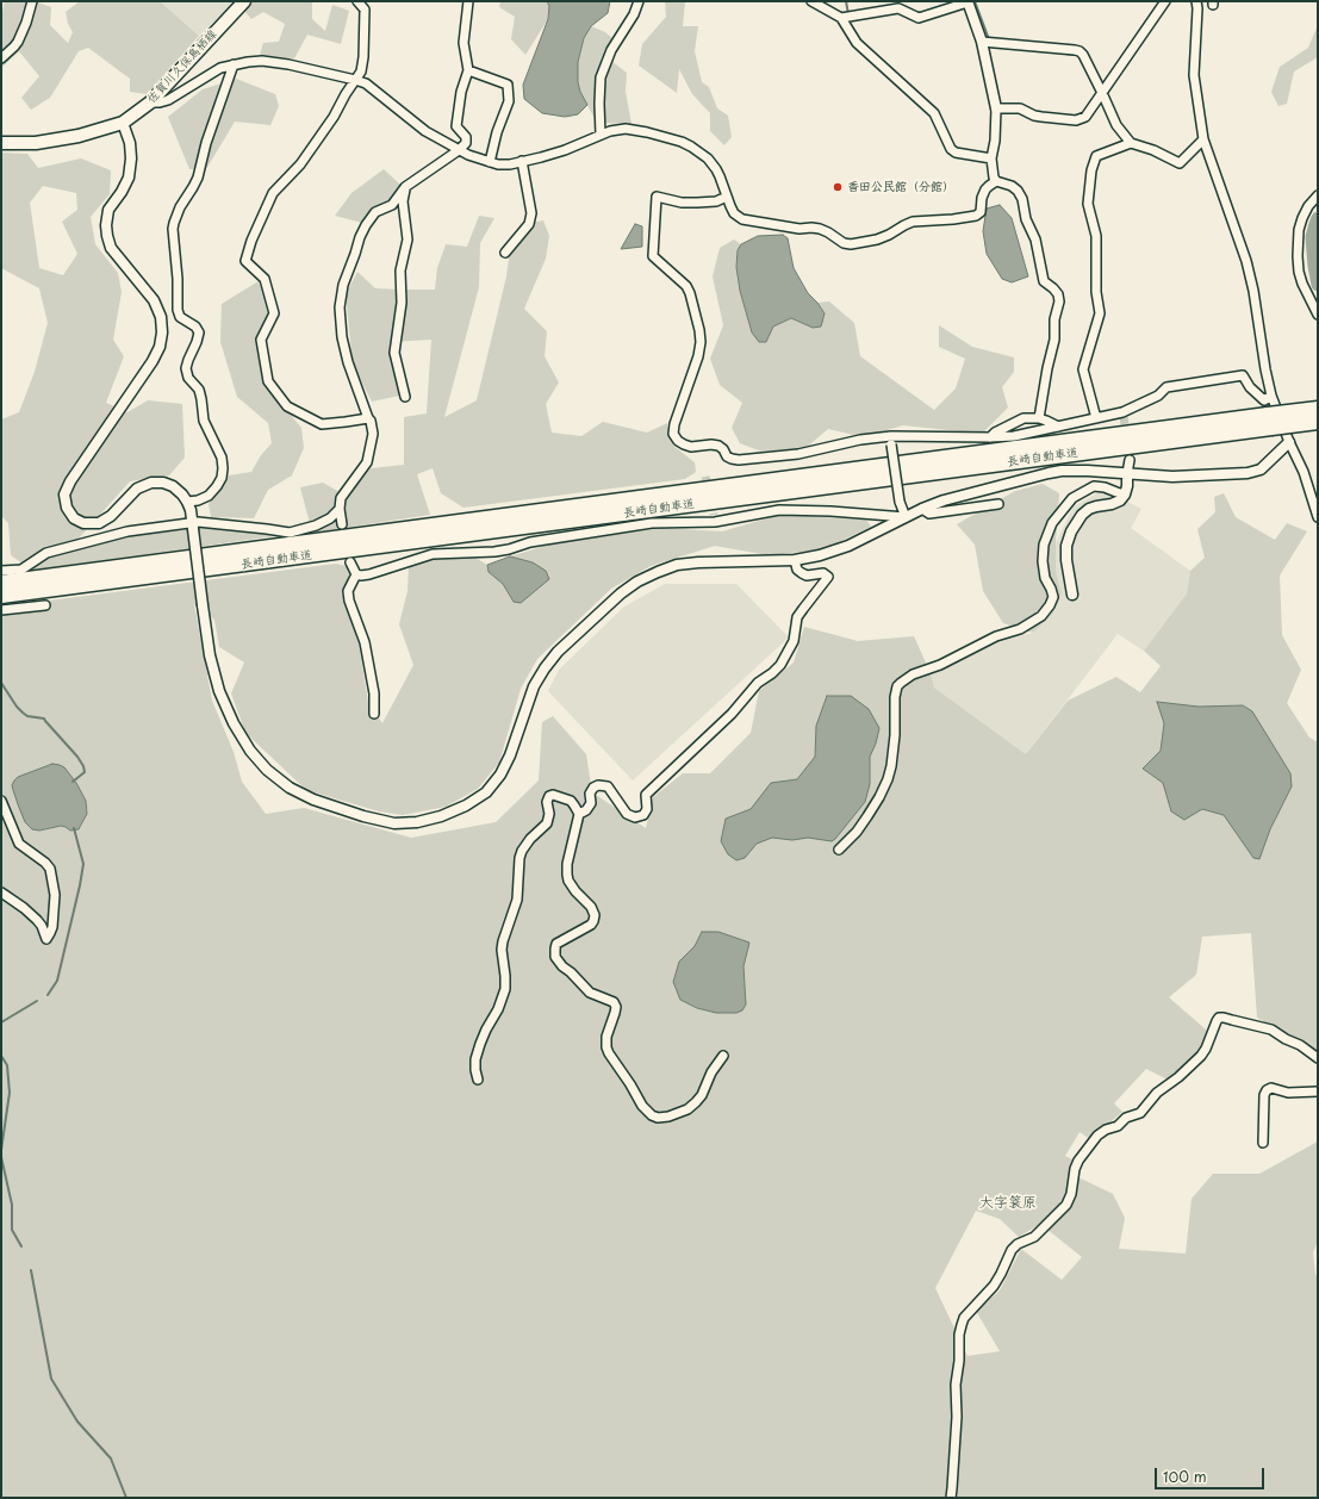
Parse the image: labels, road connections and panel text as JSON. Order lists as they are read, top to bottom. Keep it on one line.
{"streets":{"highway":["長崎自動車道"],"main road":["佐賀川久保鳥栖線"]},"districts":["大字簑原"],"places":["香田公民館（分館）"],"scale_bar":"100 m"}
